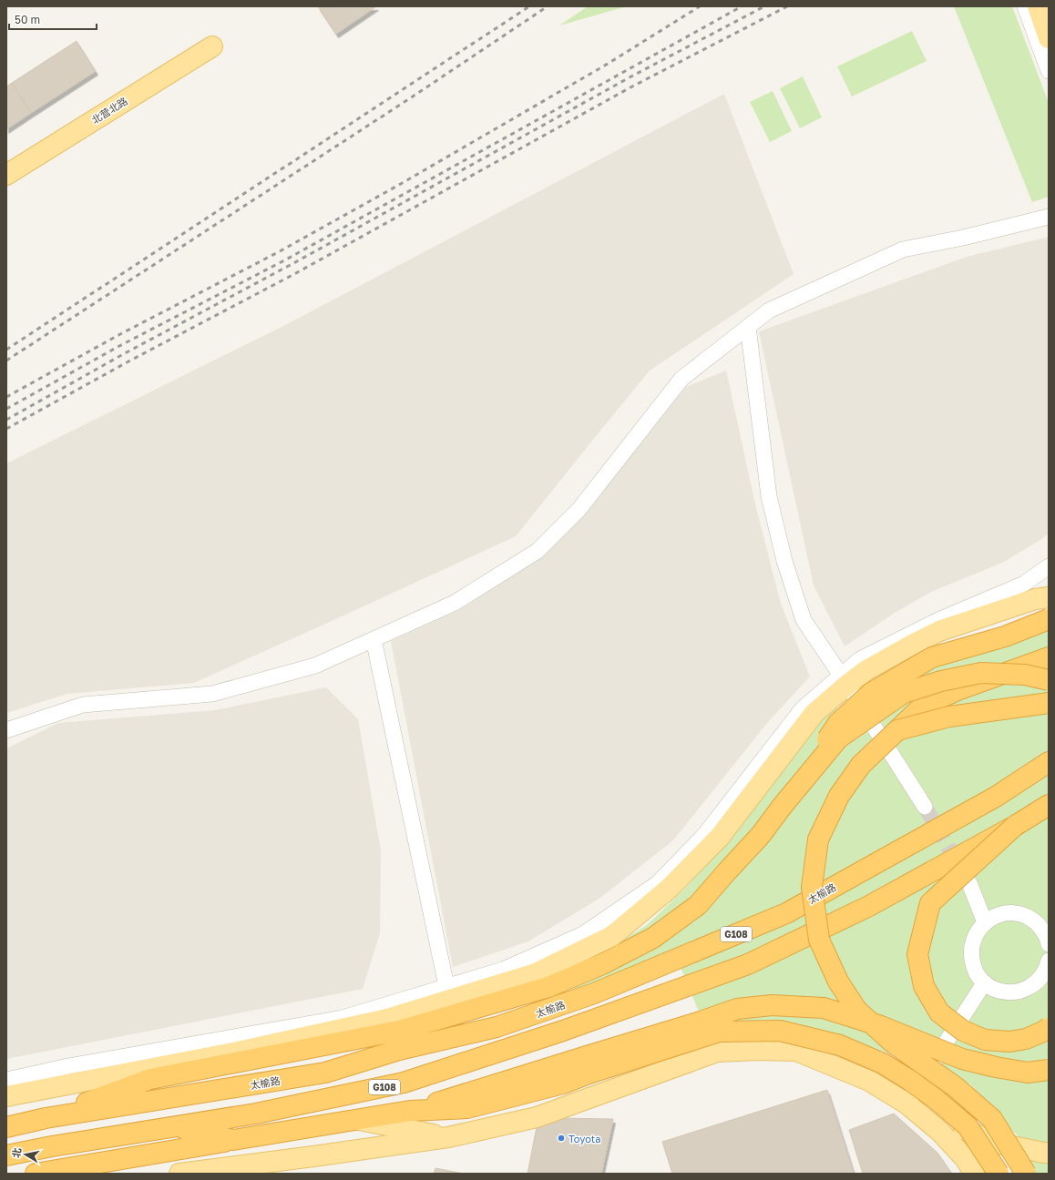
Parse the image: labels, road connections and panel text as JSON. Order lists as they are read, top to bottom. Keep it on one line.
{"streets":{"highway":["太榆路","G108"],"main road":["北营北路"]},"places":["Toyota"],"scale_bar":"50 m","north":"left"}
